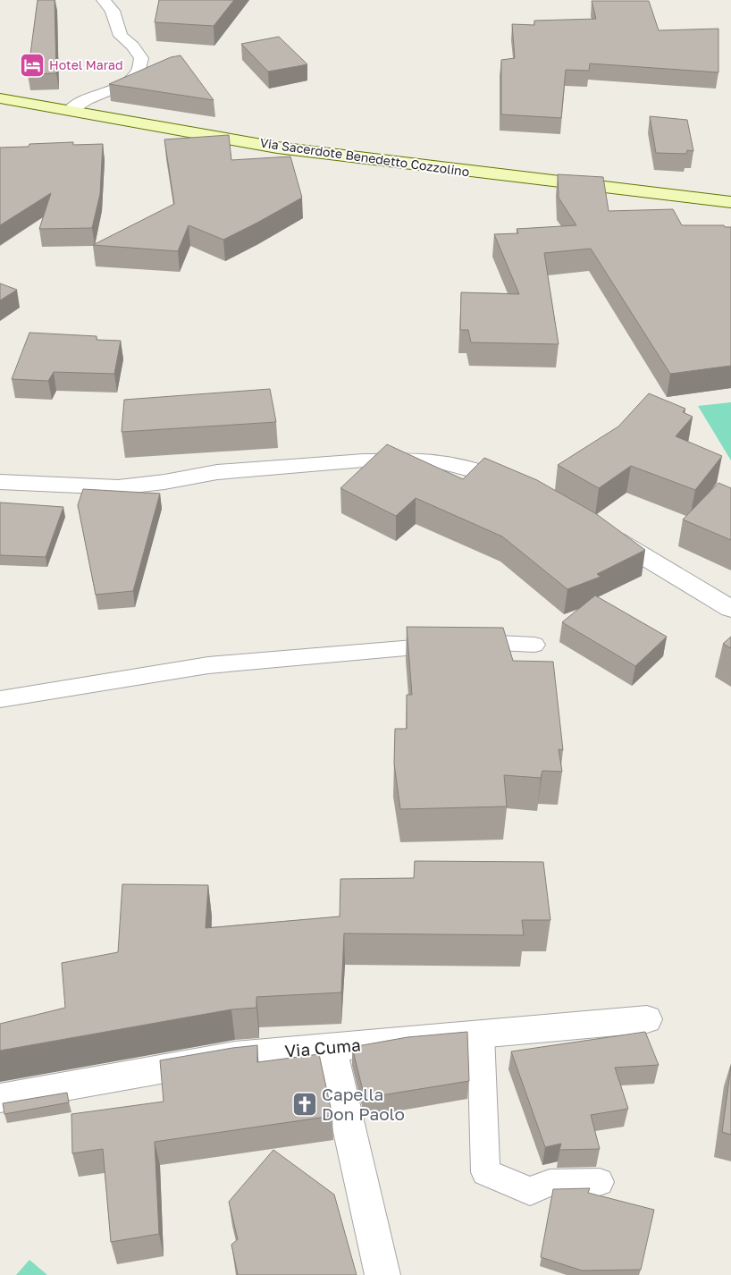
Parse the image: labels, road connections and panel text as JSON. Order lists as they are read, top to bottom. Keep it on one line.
{"streets":{"main road":["Via Sacerdote Benedetto Cozzolino"],"street":["Via Cuma"]},"places":{"hotel":["Hotel Marad"],"church":["Capella Don Paolo"]}}
